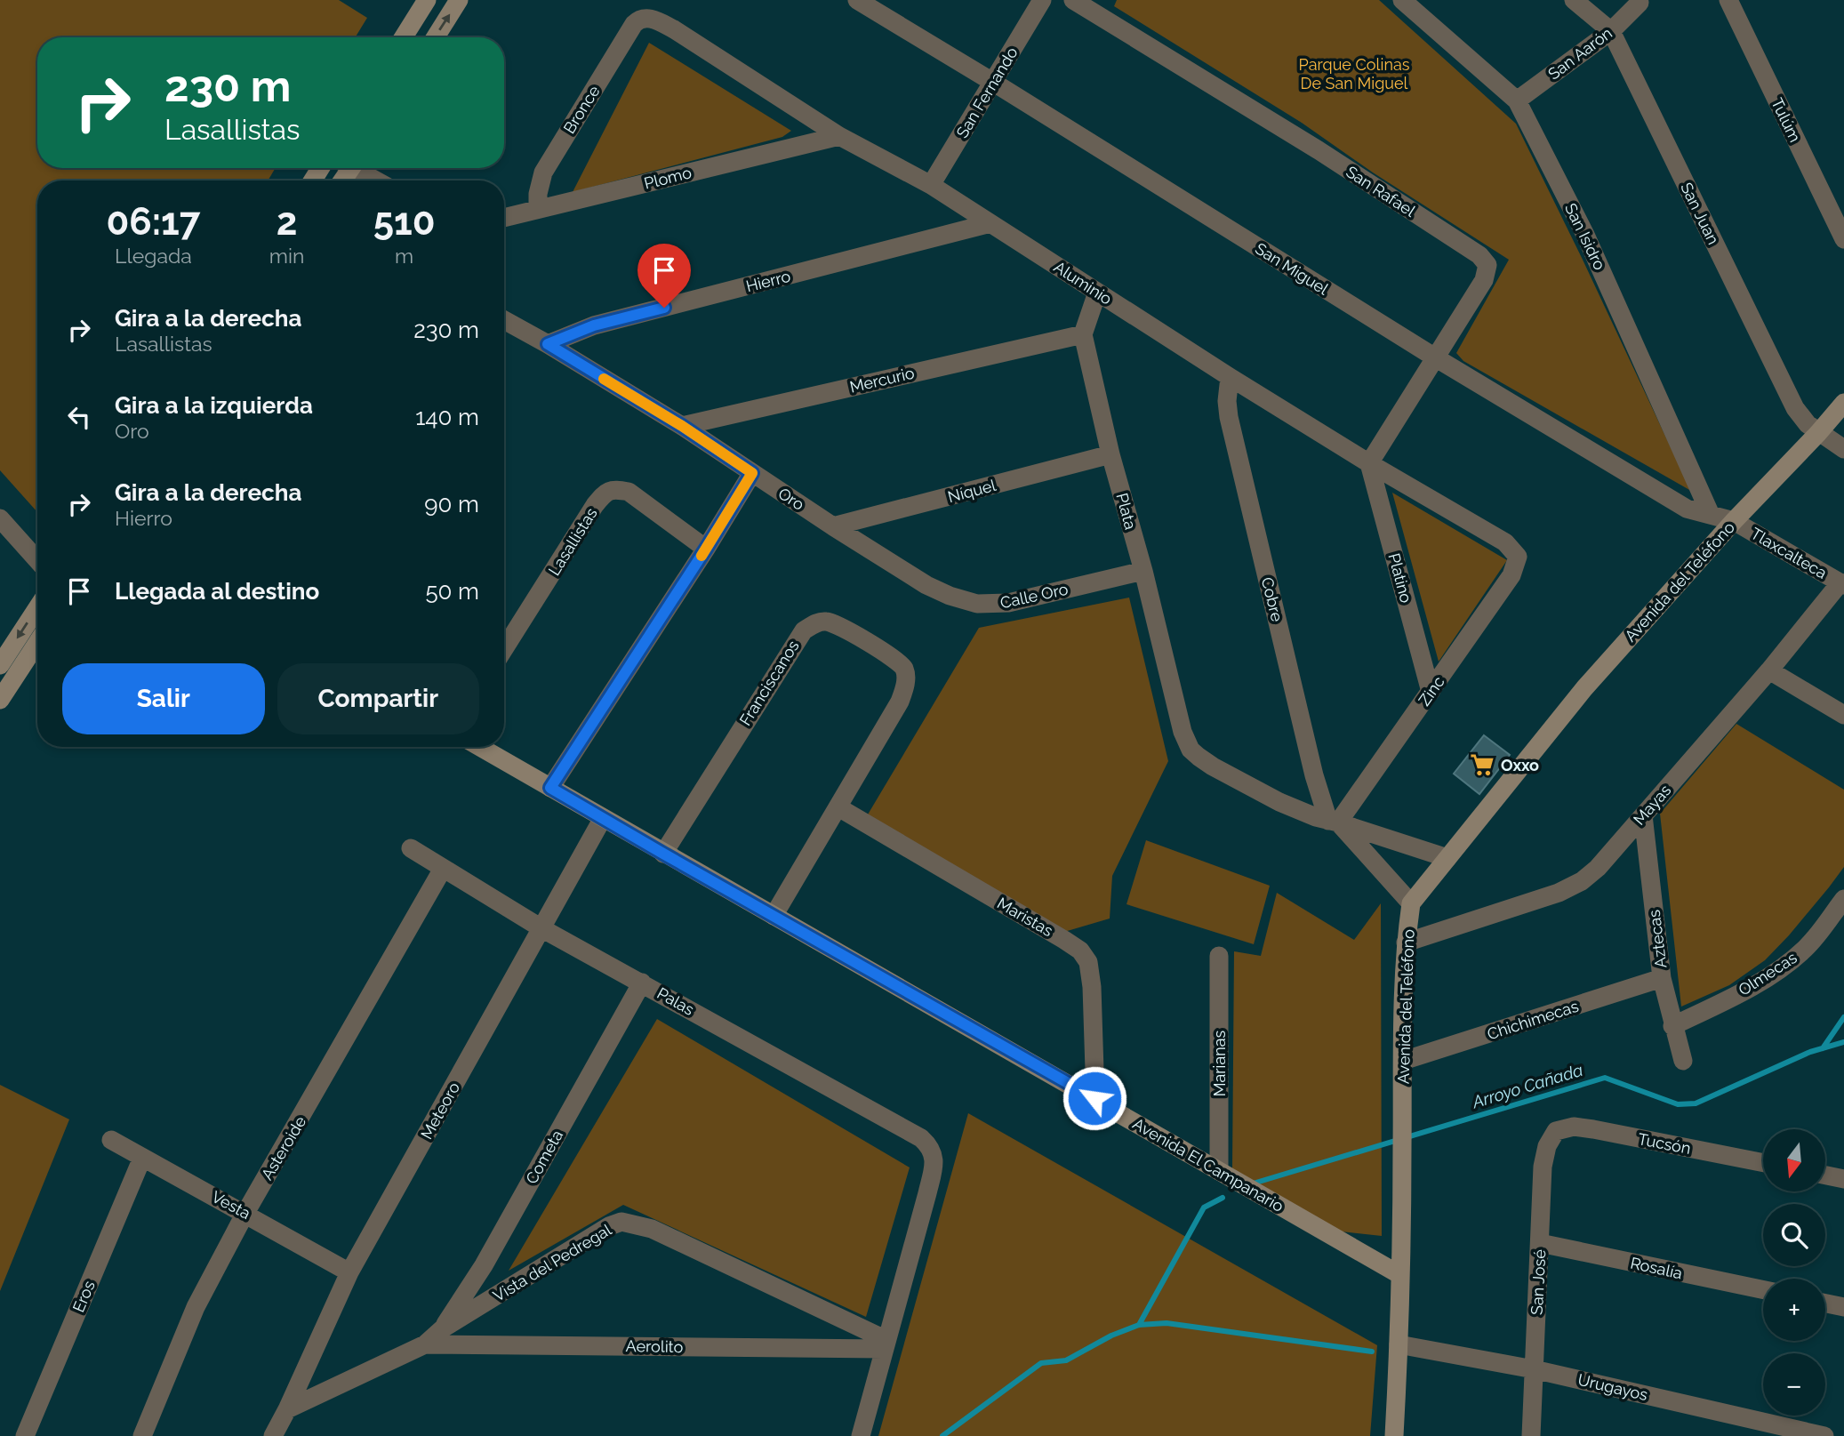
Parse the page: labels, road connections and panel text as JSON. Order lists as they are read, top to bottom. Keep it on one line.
{"streets":{"street":["San Aarón","San Fernando","Bronce","Tulúm","Plomo","San Rafael","San Juan","San Isidro","San Miguel","Hierro","Aluminio","Mercurio","Níquel","Oro","Plata","Lasallistas","Tlaxcalteca","Platino","Avenida del Teléfono","Calle Oro","Cobre","Franciscanos","Zinc","Mayas","Maristas","Aztecas","Olmecas","Palas","Chichimecas","Marianas","Meteoro","Tucsón","Asteroide","Cometa","Avenida El Campanario","Vesta","Vista del Pedregal","Rosalía","San José","Eros","Aerolito","Urugayos"]},"crossings":[["San Aarón","San Juan"],["San Aarón","San Isidro"],["San Fernando","San Miguel"],["San Fernando","Aluminio"],["Bronce","Plomo"],["Bronce","Aluminio"],["Plomo","Aluminio"],["San Rafael","San Miguel"],["San Rafael","Aluminio"],["San Rafael","Platino"],["San Juan","Avenida del Teléfono"],["San Isidro","San Miguel"],["San Miguel","Tlaxcalteca"],["San Miguel","Avenida del Teléfono"],["Hierro","Aluminio"],["Hierro","Oro"],["Aluminio","Platino"],["Aluminio","Cobre"],["Aluminio","Zinc"],["Mercurio","Oro"],["Mercurio","Plata"],["Níquel","Oro"],["Níquel","Plata"],["Oro","Calle Oro"],["Plata","Calle Oro"],["Plata","Cobre"],["Tlaxcalteca","Avenida del Teléfono"],["Tlaxcalteca","Mayas"],["Platino","Zinc"],["Avenida del Teléfono","Cobre"],["Avenida del Teléfono","Mayas"],["Avenida del Teléfono","Chichimecas"],["Avenida del Teléfono","Avenida El Campanario"],["Avenida del Teléfono","Urugayos"],["Cobre","Zinc"],["Franciscanos","Maristas"],["Franciscanos","Avenida El Campanario"],["Mayas","Aztecas"],["Maristas","Avenida El Campanario"],["Aztecas","Olmecas"],["Aztecas","Chichimecas"],["Palas","Meteoro"],["Palas","Asteroide"],["Palas","Cometa"],["Palas","Vista del Pedregal"],["Palas","Aerolito"],["Marianas","Avenida El Campanario"],["Meteoro","Avenida El Campanario"],["Meteoro","Vesta"],["Meteoro","Vista del Pedregal"],["Tucsón","San José"],["Asteroide","Vesta"],["Cometa","Vista del Pedregal"],["Vesta","Eros"],["Vista del Pedregal","Aerolito"],["Rosalía","San José"],["San José","Urugayos"]],"water":["Arroyo Cañada"],"parks":["Parque Colinas De San Miguel"],"places":{"supermarket":["Oxxo"]},"north":"bottom","page":{"turn":["230 m","Lasallistas"],"eta":["06:17","Llegada","2","min","510","m"],"list":[{"name":"Gira a la derecha","note":"Lasallistas","value":"230 m"},{"name":"Gira a la izquierda","note":"Oro","value":"140 m"},{"name":"Gira a la derecha","note":"Hierro","value":"90 m"},{"name":"Llegada al destino","value":"50 m"}],"buttons":["Salir","Compartir"],"map_buttons":["+","−"]}}
